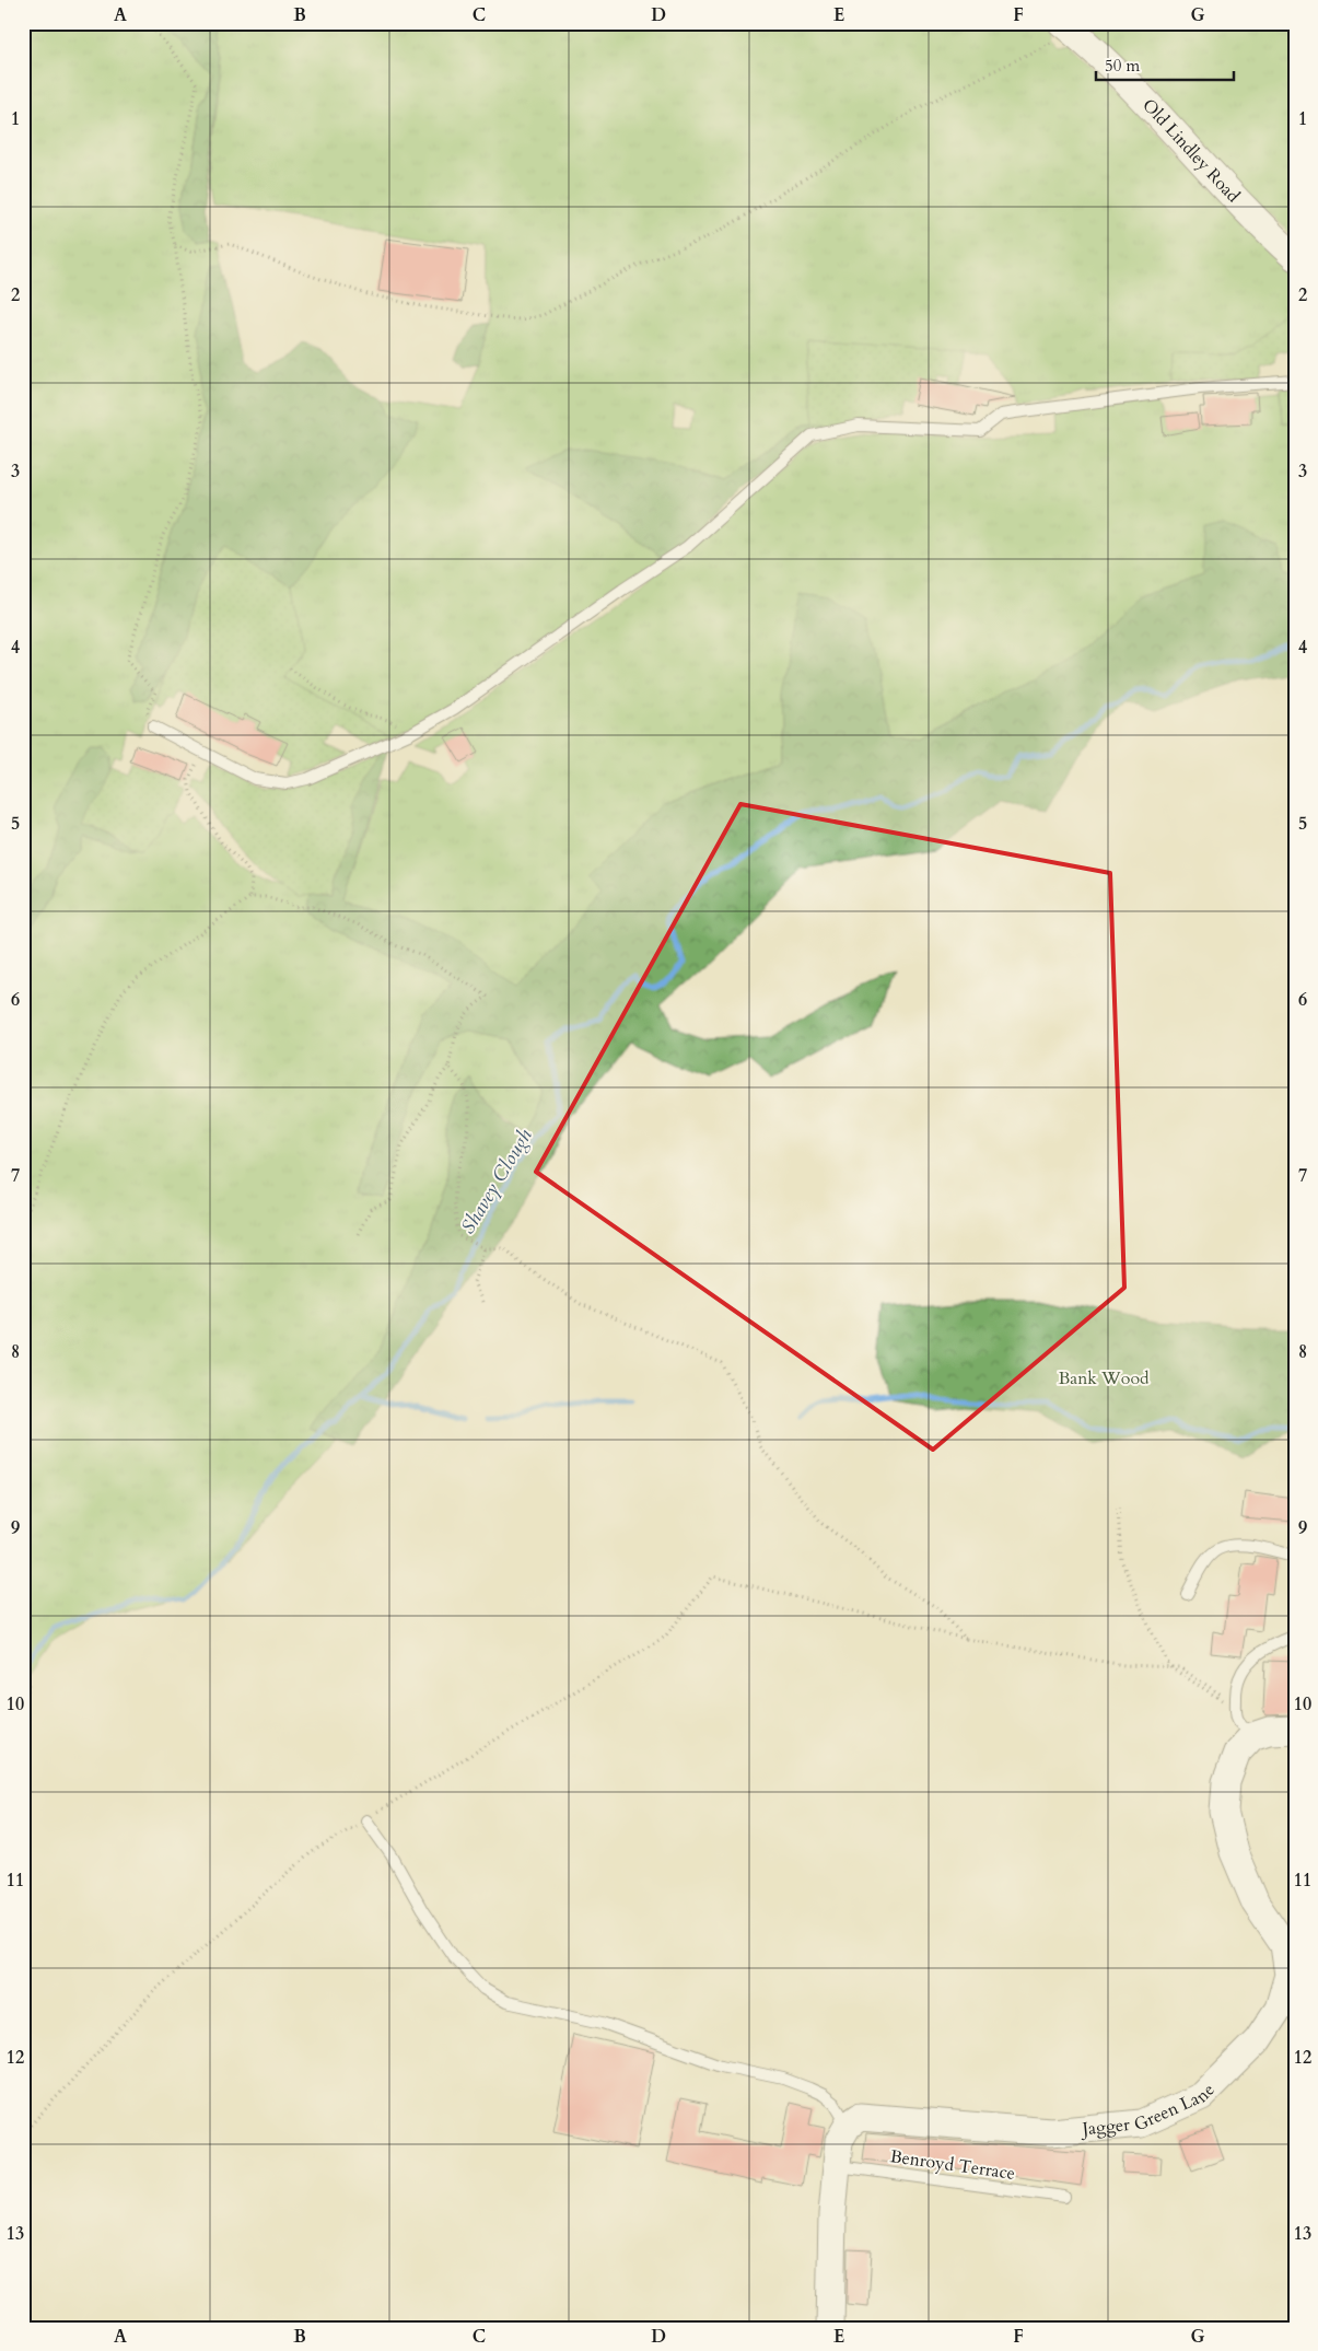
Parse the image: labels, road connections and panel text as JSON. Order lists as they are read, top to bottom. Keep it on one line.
{"streets":{"street":["Old Lindley Road","Jagger Green Lane"],"lane":["Benroyd Terrace"]},"water":["Shavey Clough"],"parks":["Bank Wood"],"scale_bar":"50 m","grid":{"columns":["A","B","C","D","E","F","G"],"rows":["1","2","3","4","5","6","7","8","9","10","11","12","13"]}}
